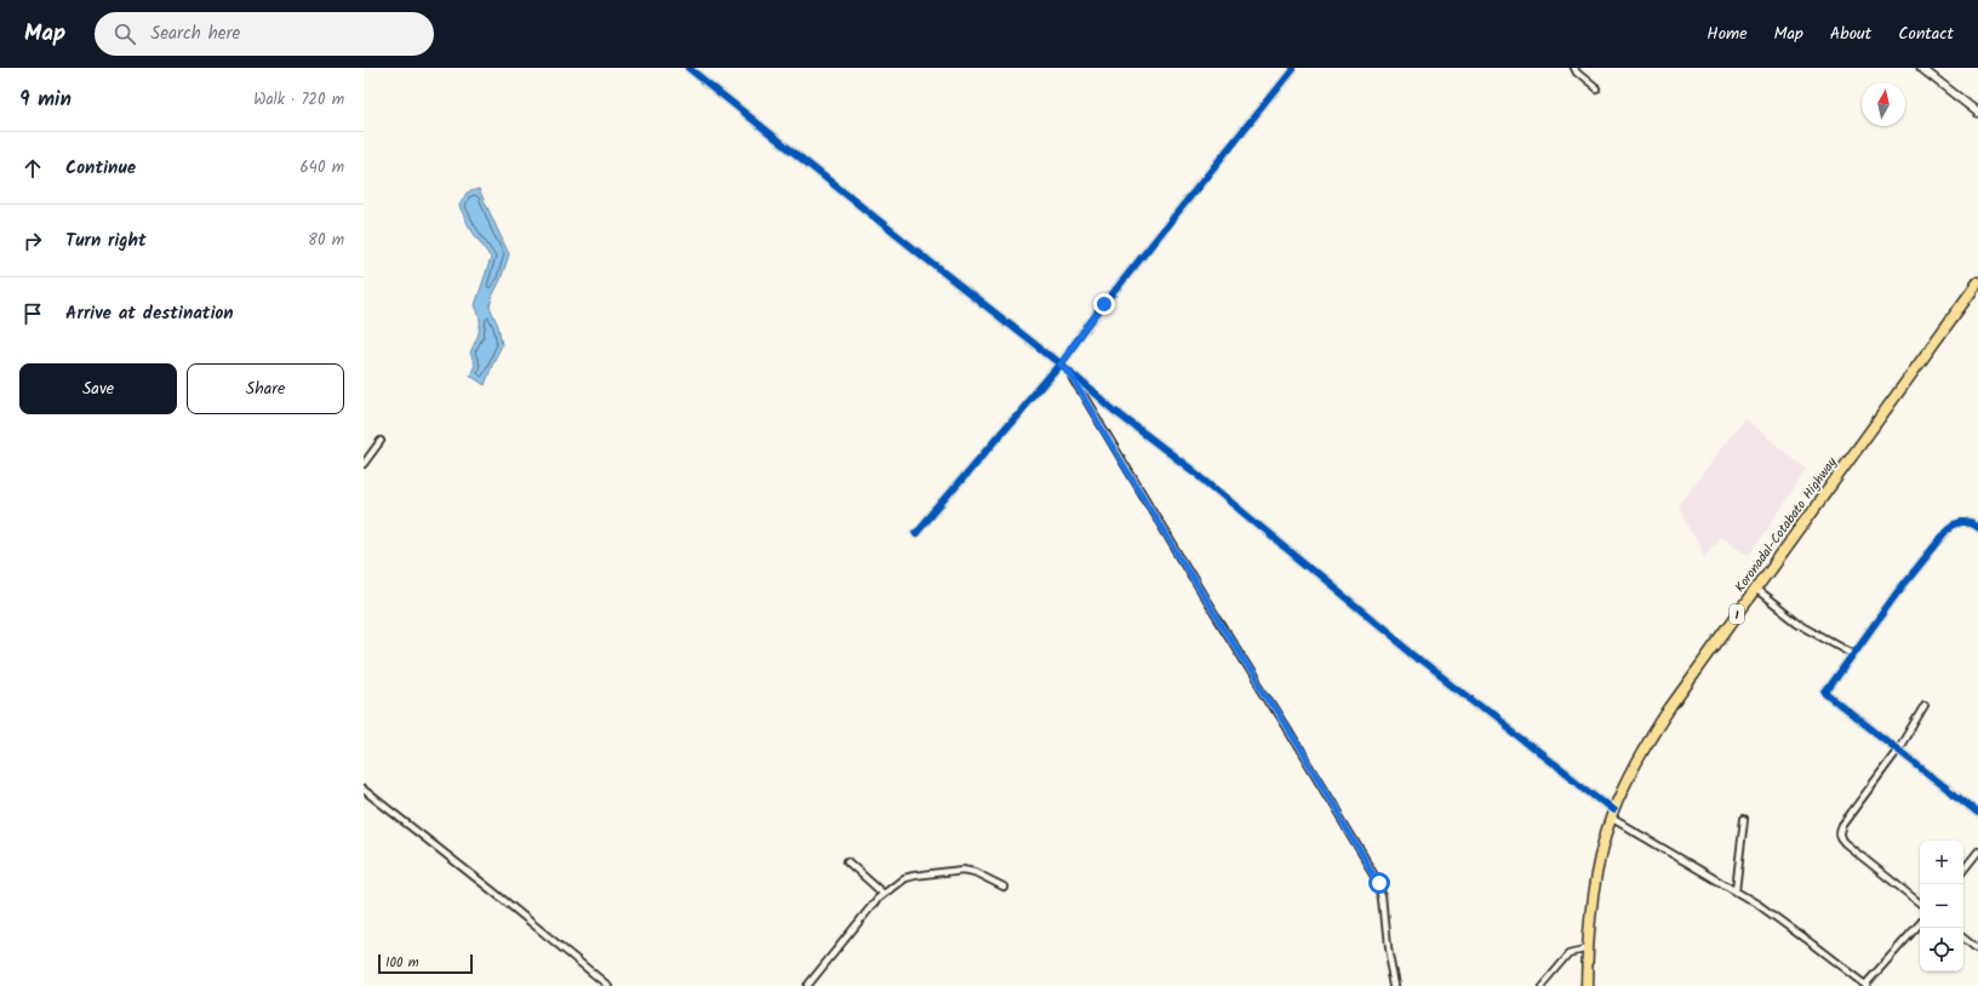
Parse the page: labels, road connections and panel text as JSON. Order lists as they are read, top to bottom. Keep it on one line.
{"streets":{"highway":["Koronadal-Cotabato Highway","1"]},"scale_bar":"100 m","north":"top","page":{"header":"Map","search":"Search here","nav":["Home","Map","About","Contact"],"heading":["9 min","Walk · 720 m"],"list":[["Continue","640 m"],["Turn right","80 m"],"Arrive at destination"],"buttons":["Save","Share"],"map_buttons":["+","−"],"scale":"100 m"}}
